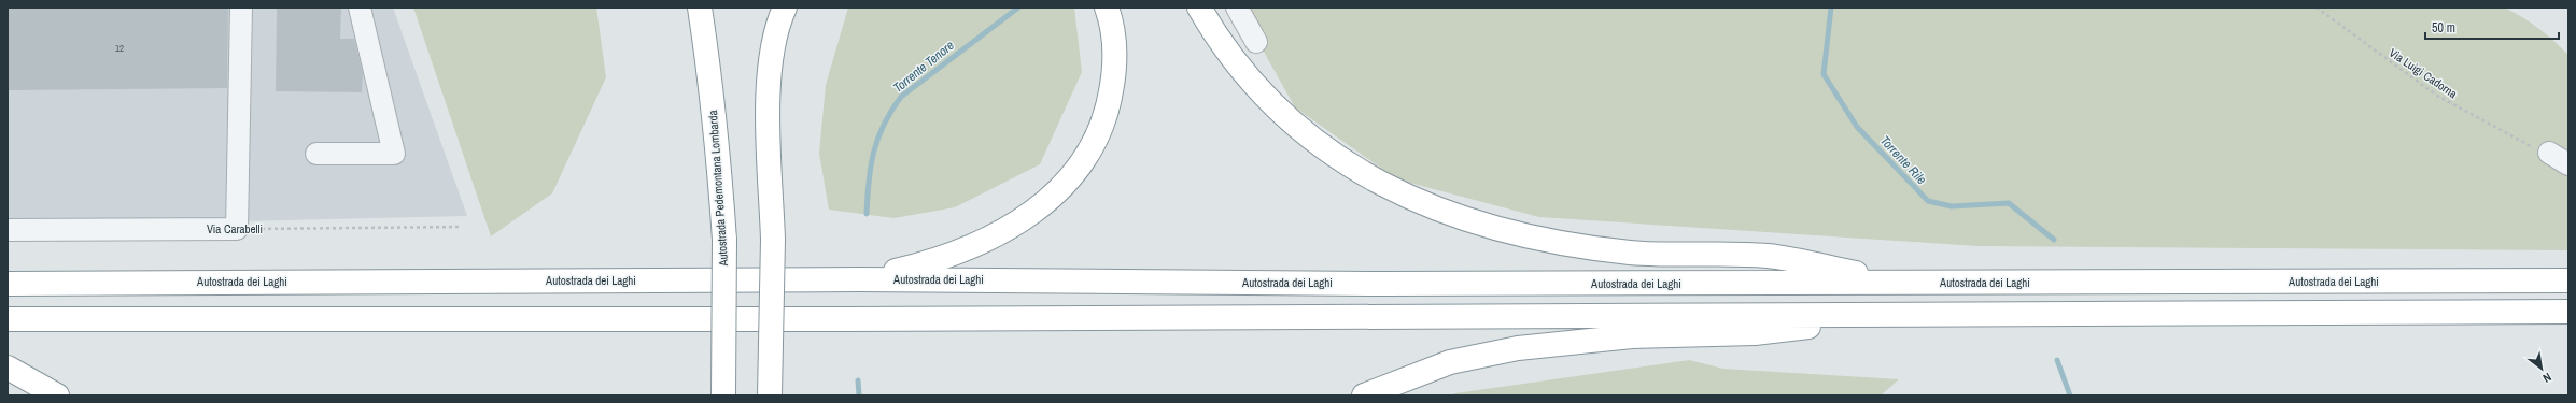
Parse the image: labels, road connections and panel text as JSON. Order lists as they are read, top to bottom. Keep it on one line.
{"streets":{"highway":["Autostrada Pedemontana Lombarda","Autostrada dei Laghi"],"street":["Via Carabelli"],"path":["Via Luigi Cadorna"]},"water":["Torrente Tenore","Torrente Rile"],"house_numbers":["12"],"scale_bar":"50 m","north":"bottom right"}
